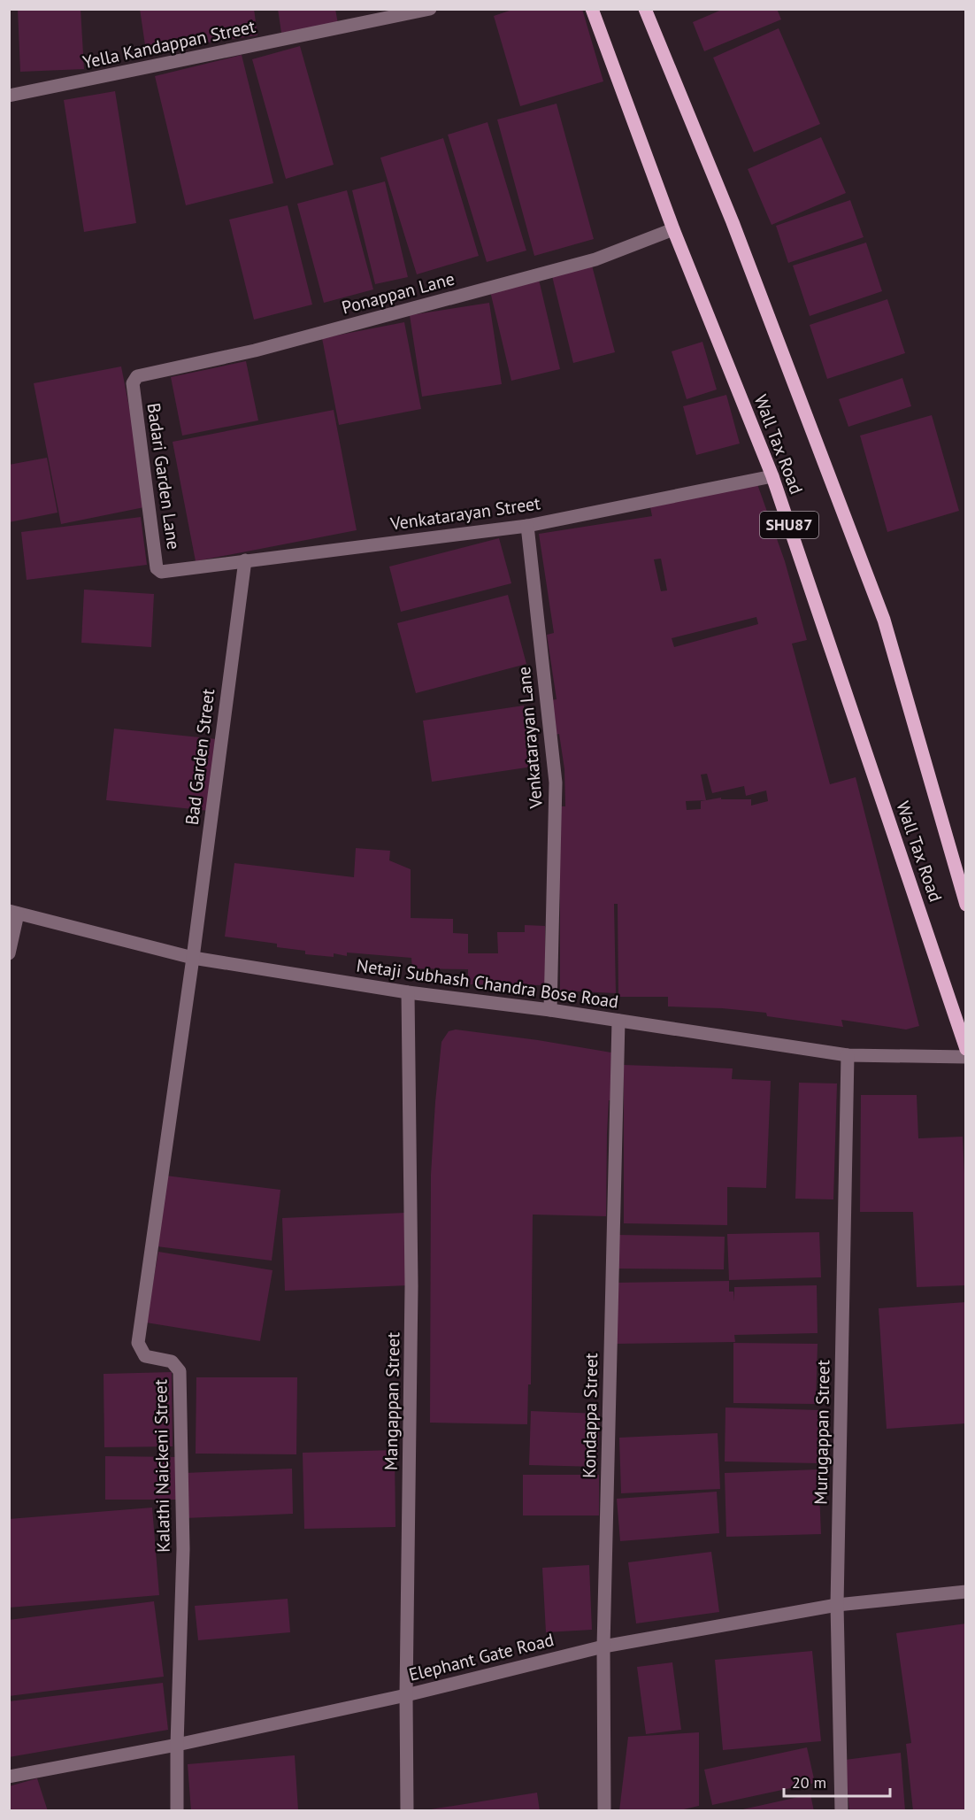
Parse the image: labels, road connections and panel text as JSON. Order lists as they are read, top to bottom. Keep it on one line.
{"streets":{"main road":["Wall Tax Road","SHU87"],"street":["Yella Kandappan Street","Ponappan Lane","Badari Garden Lane","Venkatarayan Street","Venkatarayan Lane","Bad Garden Street","Netaji Subhash Chandra Bose Road","Mangappan Street","Kondappa Street","Murugappan Street","Kalathi Naickeni Street","Elephant Gate Road"]},"crossings":[["Ponappan Lane","Wall Tax Road"],["Ponappan Lane","Badari Garden Lane"],["Wall Tax Road","Venkatarayan Street"],["Badari Garden Lane","Venkatarayan Street"],["Venkatarayan Street","Venkatarayan Lane"],["Venkatarayan Street","Bad Garden Street"],["Venkatarayan Lane","Netaji Subhash Chandra Bose Road"],["Bad Garden Street","Netaji Subhash Chandra Bose Road"],["Bad Garden Street","Kalathi Naickeni Street"],["Netaji Subhash Chandra Bose Road","Mangappan Street"],["Netaji Subhash Chandra Bose Road","Kondappa Street"],["Netaji Subhash Chandra Bose Road","Murugappan Street"],["Netaji Subhash Chandra Bose Road","Kalathi Naickeni Street"],["Mangappan Street","Elephant Gate Road"],["Kondappa Street","Elephant Gate Road"],["Murugappan Street","Elephant Gate Road"],["Kalathi Naickeni Street","Elephant Gate Road"]],"scale_bar":"20 m"}
